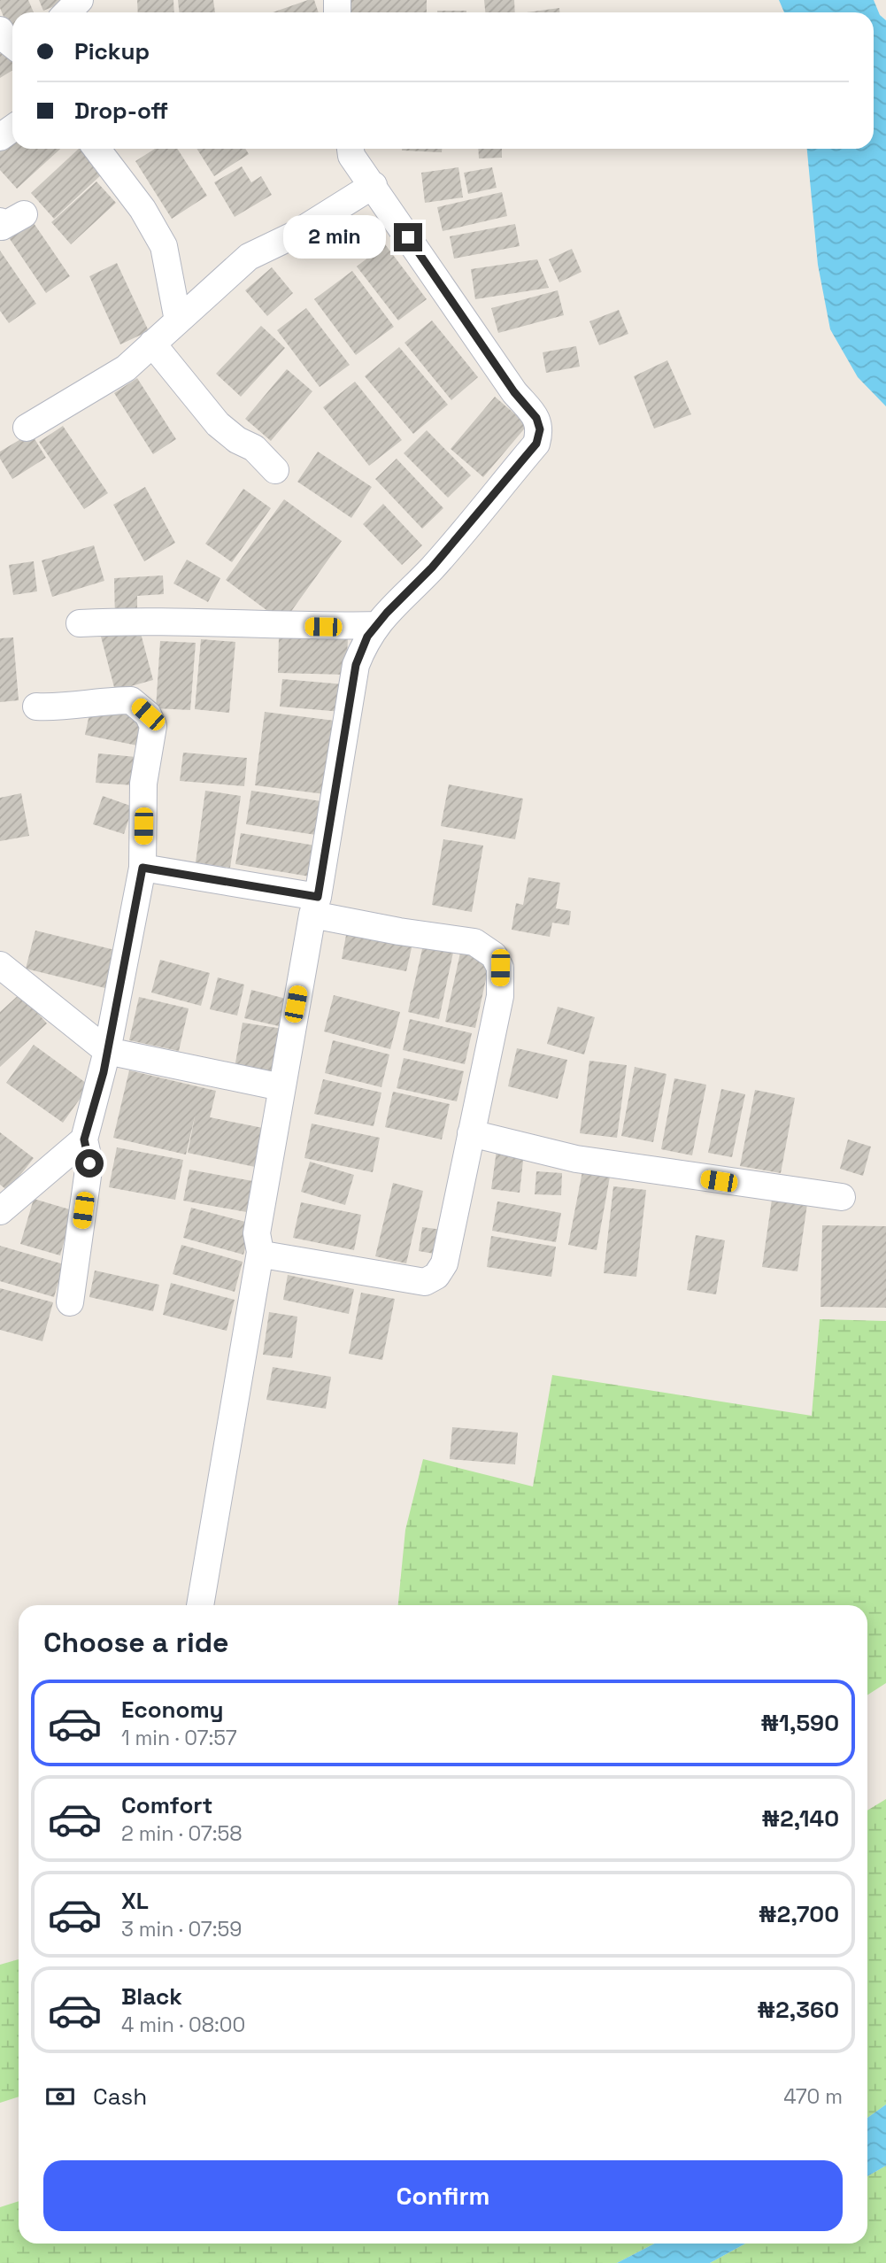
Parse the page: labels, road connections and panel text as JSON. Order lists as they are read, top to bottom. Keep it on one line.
{"page":{"banner":["Pickup","Drop-off"],"bubble":"2 min","heading":"Choose a ride","list":[{"name":"Economy","note":"1 min · 07:57","value":"₦1,590"},{"name":"Comfort","note":"2 min · 07:58","value":"₦2,140"},{"name":"XL","note":"3 min · 07:59","value":"₦2,700"},{"name":"Black","note":"4 min · 08:00","value":"₦2,360"}],"pay":["Cash","470 m"],"buttons":"Confirm"}}
